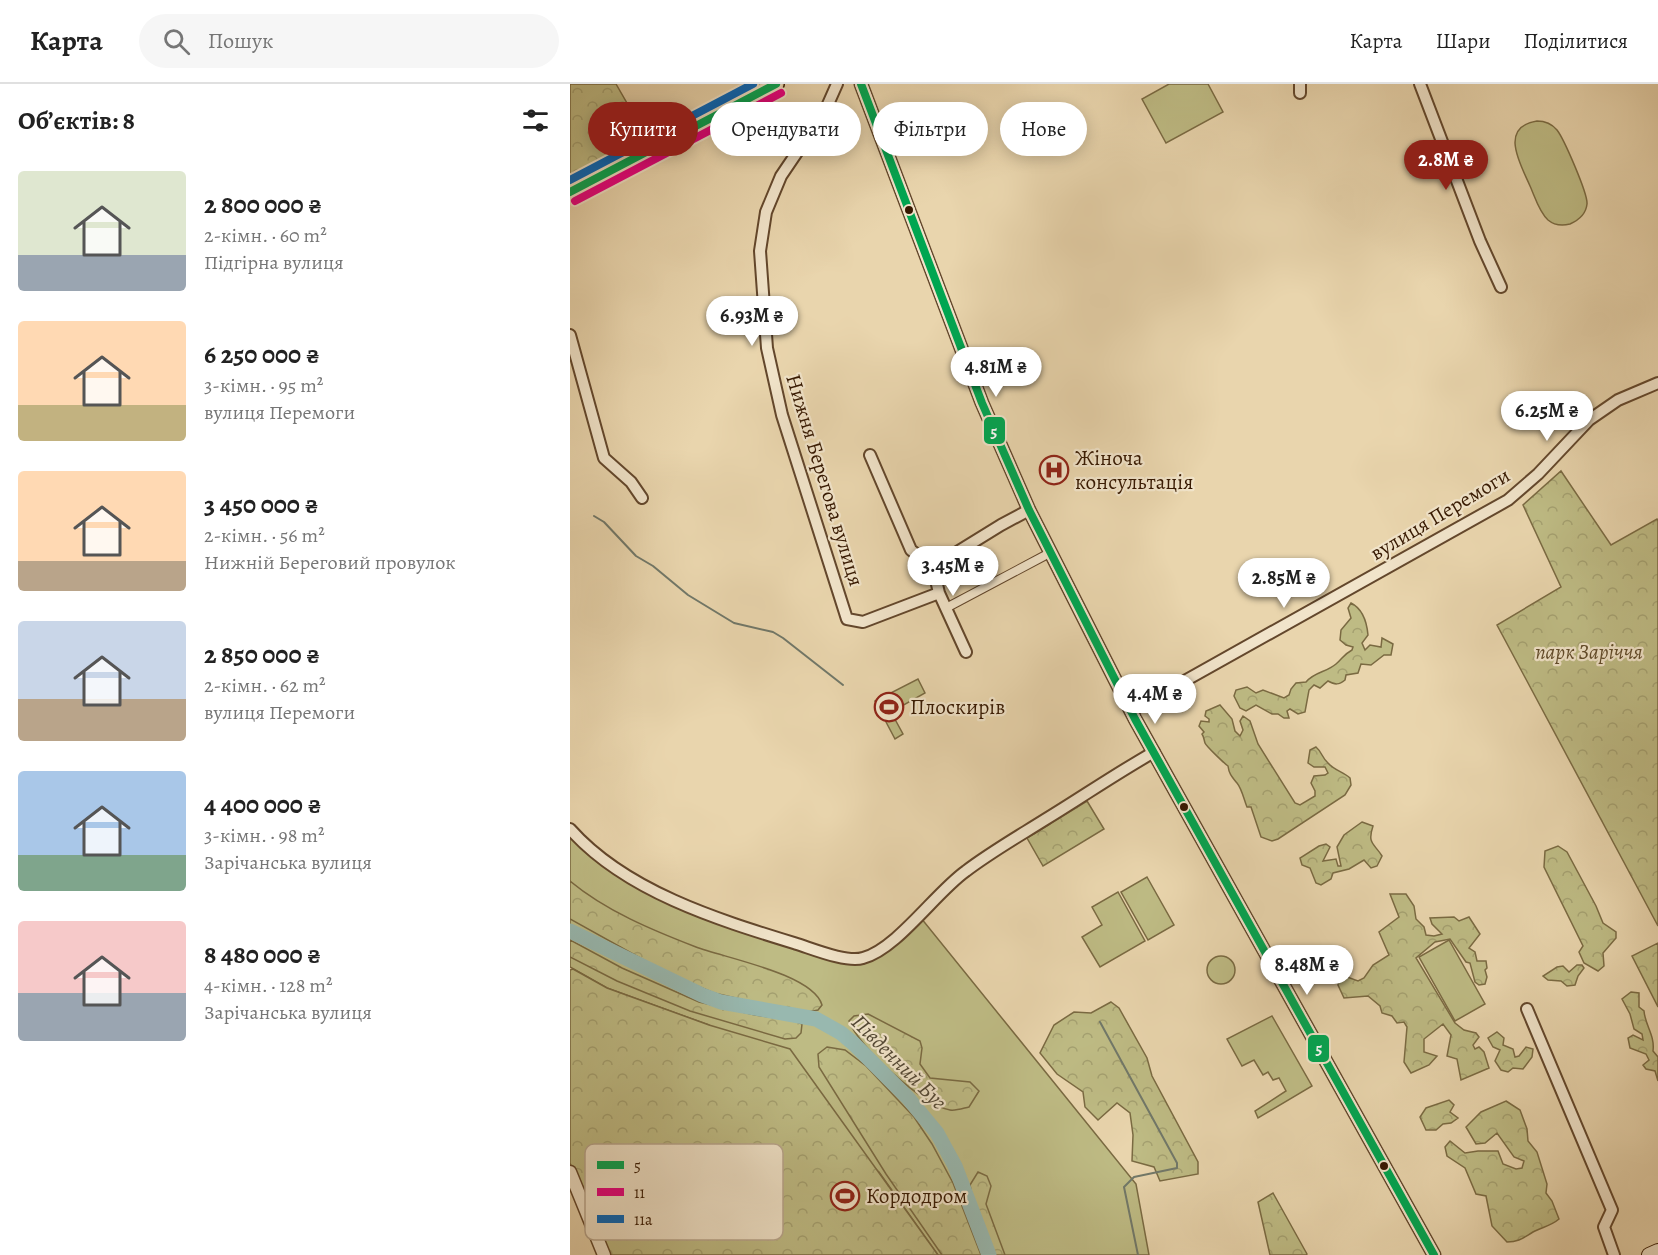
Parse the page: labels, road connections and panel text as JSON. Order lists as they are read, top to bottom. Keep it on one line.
{"streets":{"street":["Нижня Берегова вулиця","вулиця Перемоги"]},"water":["Південний Буг"],"parks":["парк Заріччя"],"places":{"hospital":["Жіноча консультація"],"sports":["Плоскирів","Кордодром"]},"lines":["transit line 5","transit line 11а","transit line 11"],"legend":["5","11","11а"],"page":{"header":"Карта","search":"Пошук","nav":["Карта","Шари","Поділитися"],"heading":"Об’єктів: 8","chip":["Купити","Орендувати","Фільтри","Нове"],"price":["2.8M ₴","6.93M ₴","4.81M ₴","6.25M ₴","3.45M ₴","2.85M ₴","4.4M ₴","8.48M ₴"],"list":[{"name":"2 800 000 ₴","note":"2-кімн. · 60 m² · Підгірна вулиця"},{"name":"6 250 000 ₴","note":"3-кімн. · 95 m² · вулиця Перемоги"},{"name":"3 450 000 ₴","note":"2-кімн. · 56 m² · Нижній Береговий провулок"},{"name":"2 850 000 ₴","note":"2-кімн. · 62 m² · вулиця Перемоги"},{"name":"4 400 000 ₴","note":"3-кімн. · 98 m² · Зарічанська вулиця"},{"name":"8 480 000 ₴","note":"4-кімн. · 128 m² · Зарічанська вулиця"}]}}
